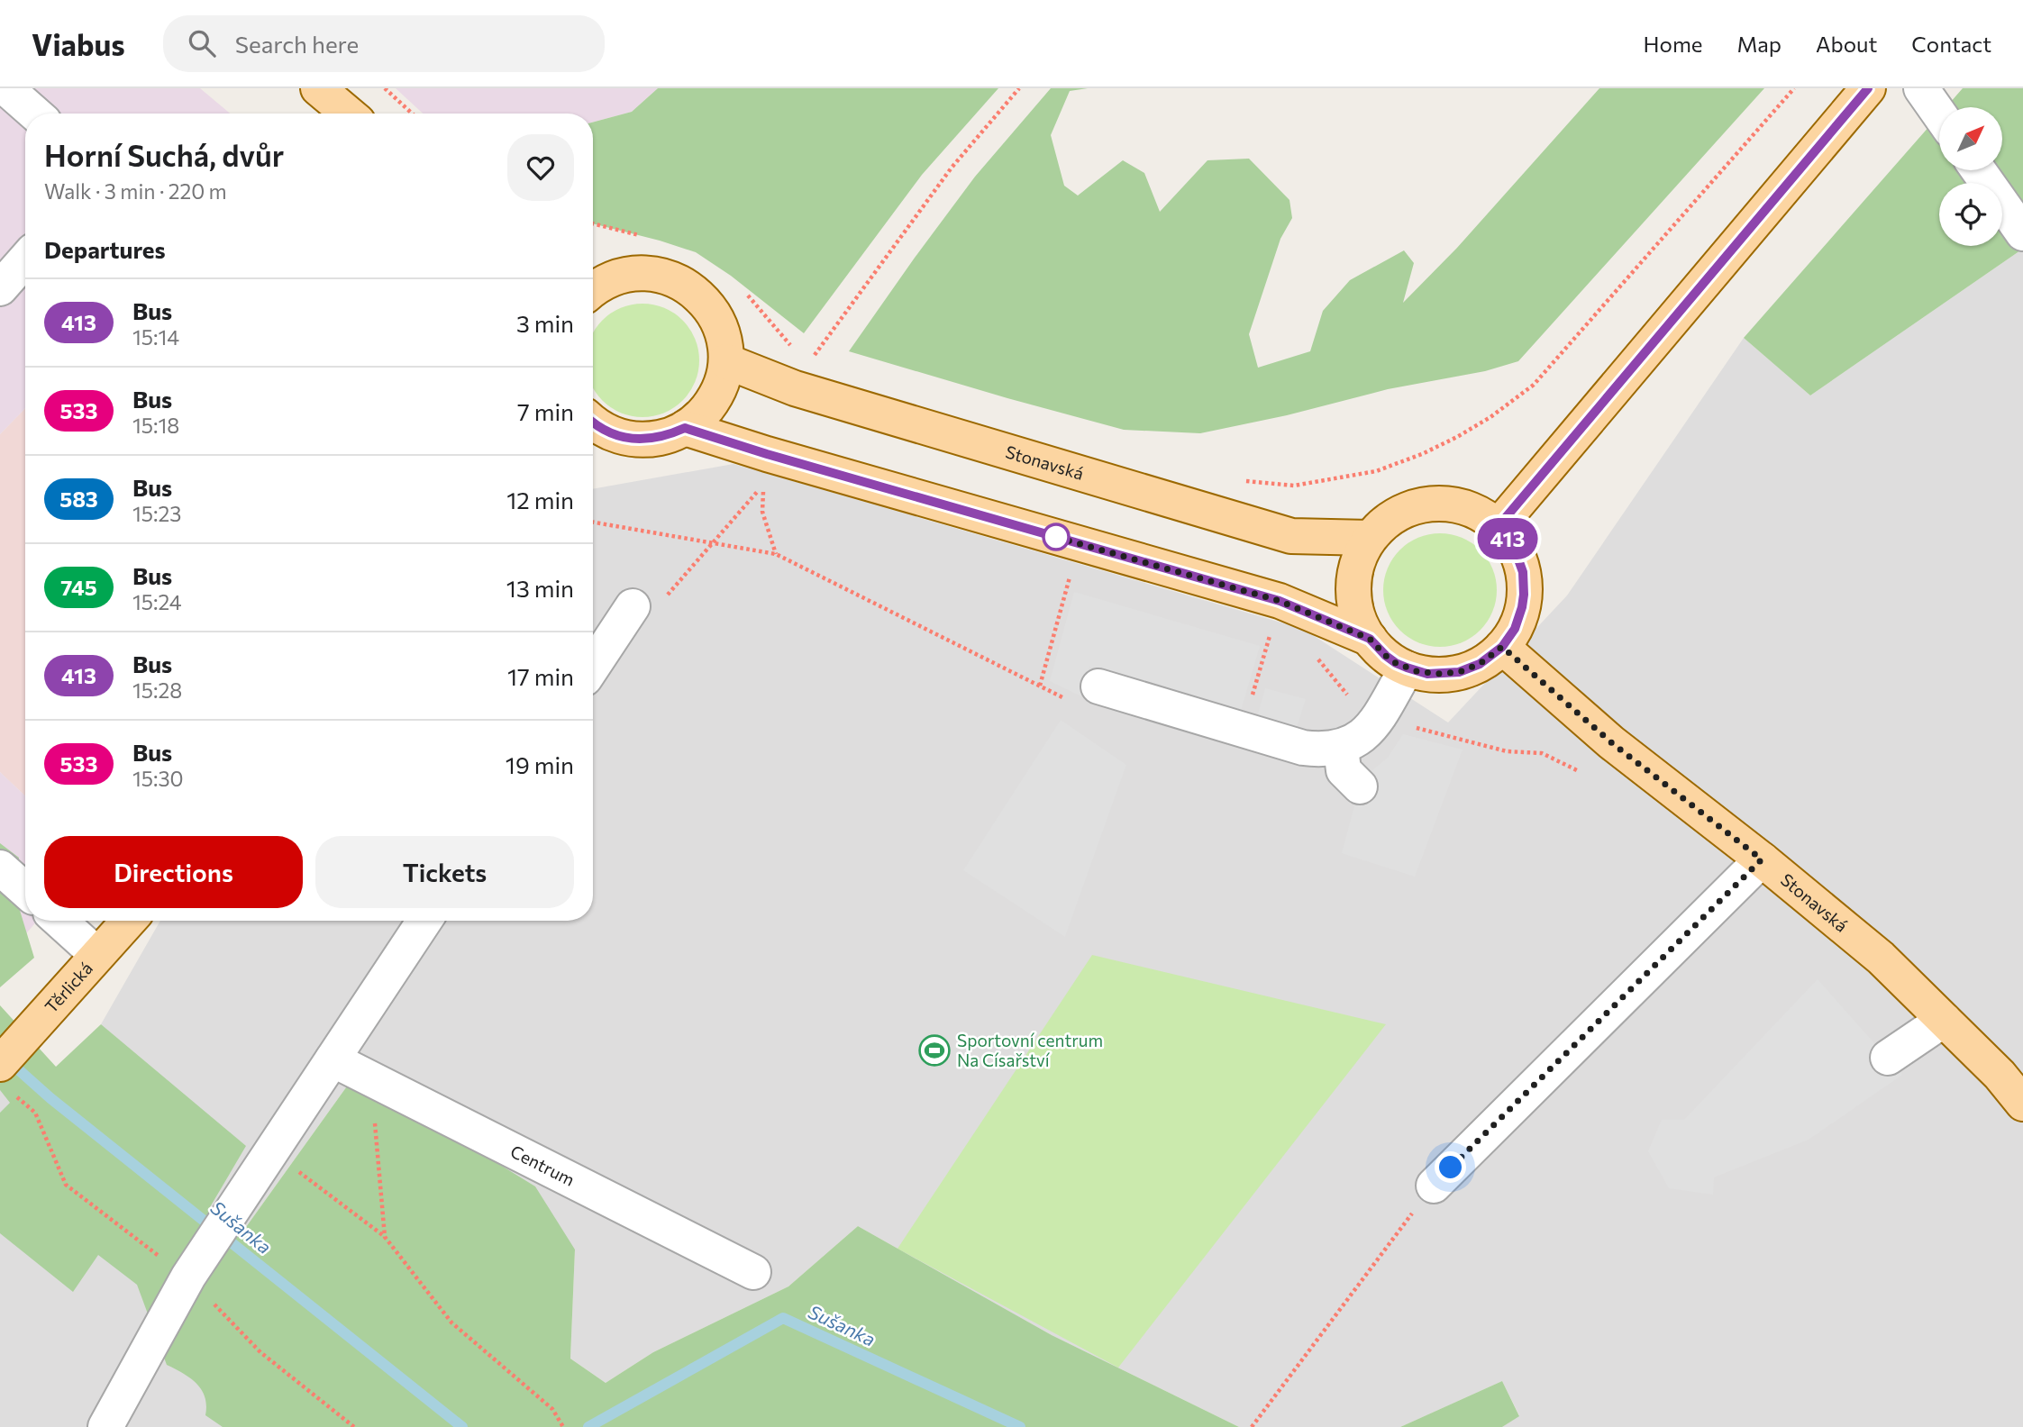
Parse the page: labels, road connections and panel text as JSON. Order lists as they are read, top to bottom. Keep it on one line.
{"streets":{"main road":["Stonavská","Těrlická"],"street":["Centrum"]},"water":["Sušanka"],"places":{"sports":["Sportovní centrum Na Císařství"]},"lines":["bus line 413"],"north":"top right","page":{"header":"Viabus","search":"Search here","nav":["Home","Map","About","Contact"],"on_map":"413","heading":[["Horní Suchá, dvůr","Walk · 3 min · 220 m"],"Departures"],"list":[{"mark":"413","name":"Bus","note":"15:14","value":"3 min"},{"mark":"533","name":"Bus","note":"15:18","value":"7 min"},{"mark":"583","name":"Bus","note":"15:23","value":"12 min"},{"mark":"745","name":"Bus","note":"15:24","value":"13 min"},{"mark":"413","name":"Bus","note":"15:28","value":"17 min"},{"mark":"533","name":"Bus","note":"15:30","value":"19 min"}],"buttons":["Directions","Tickets"]}}
